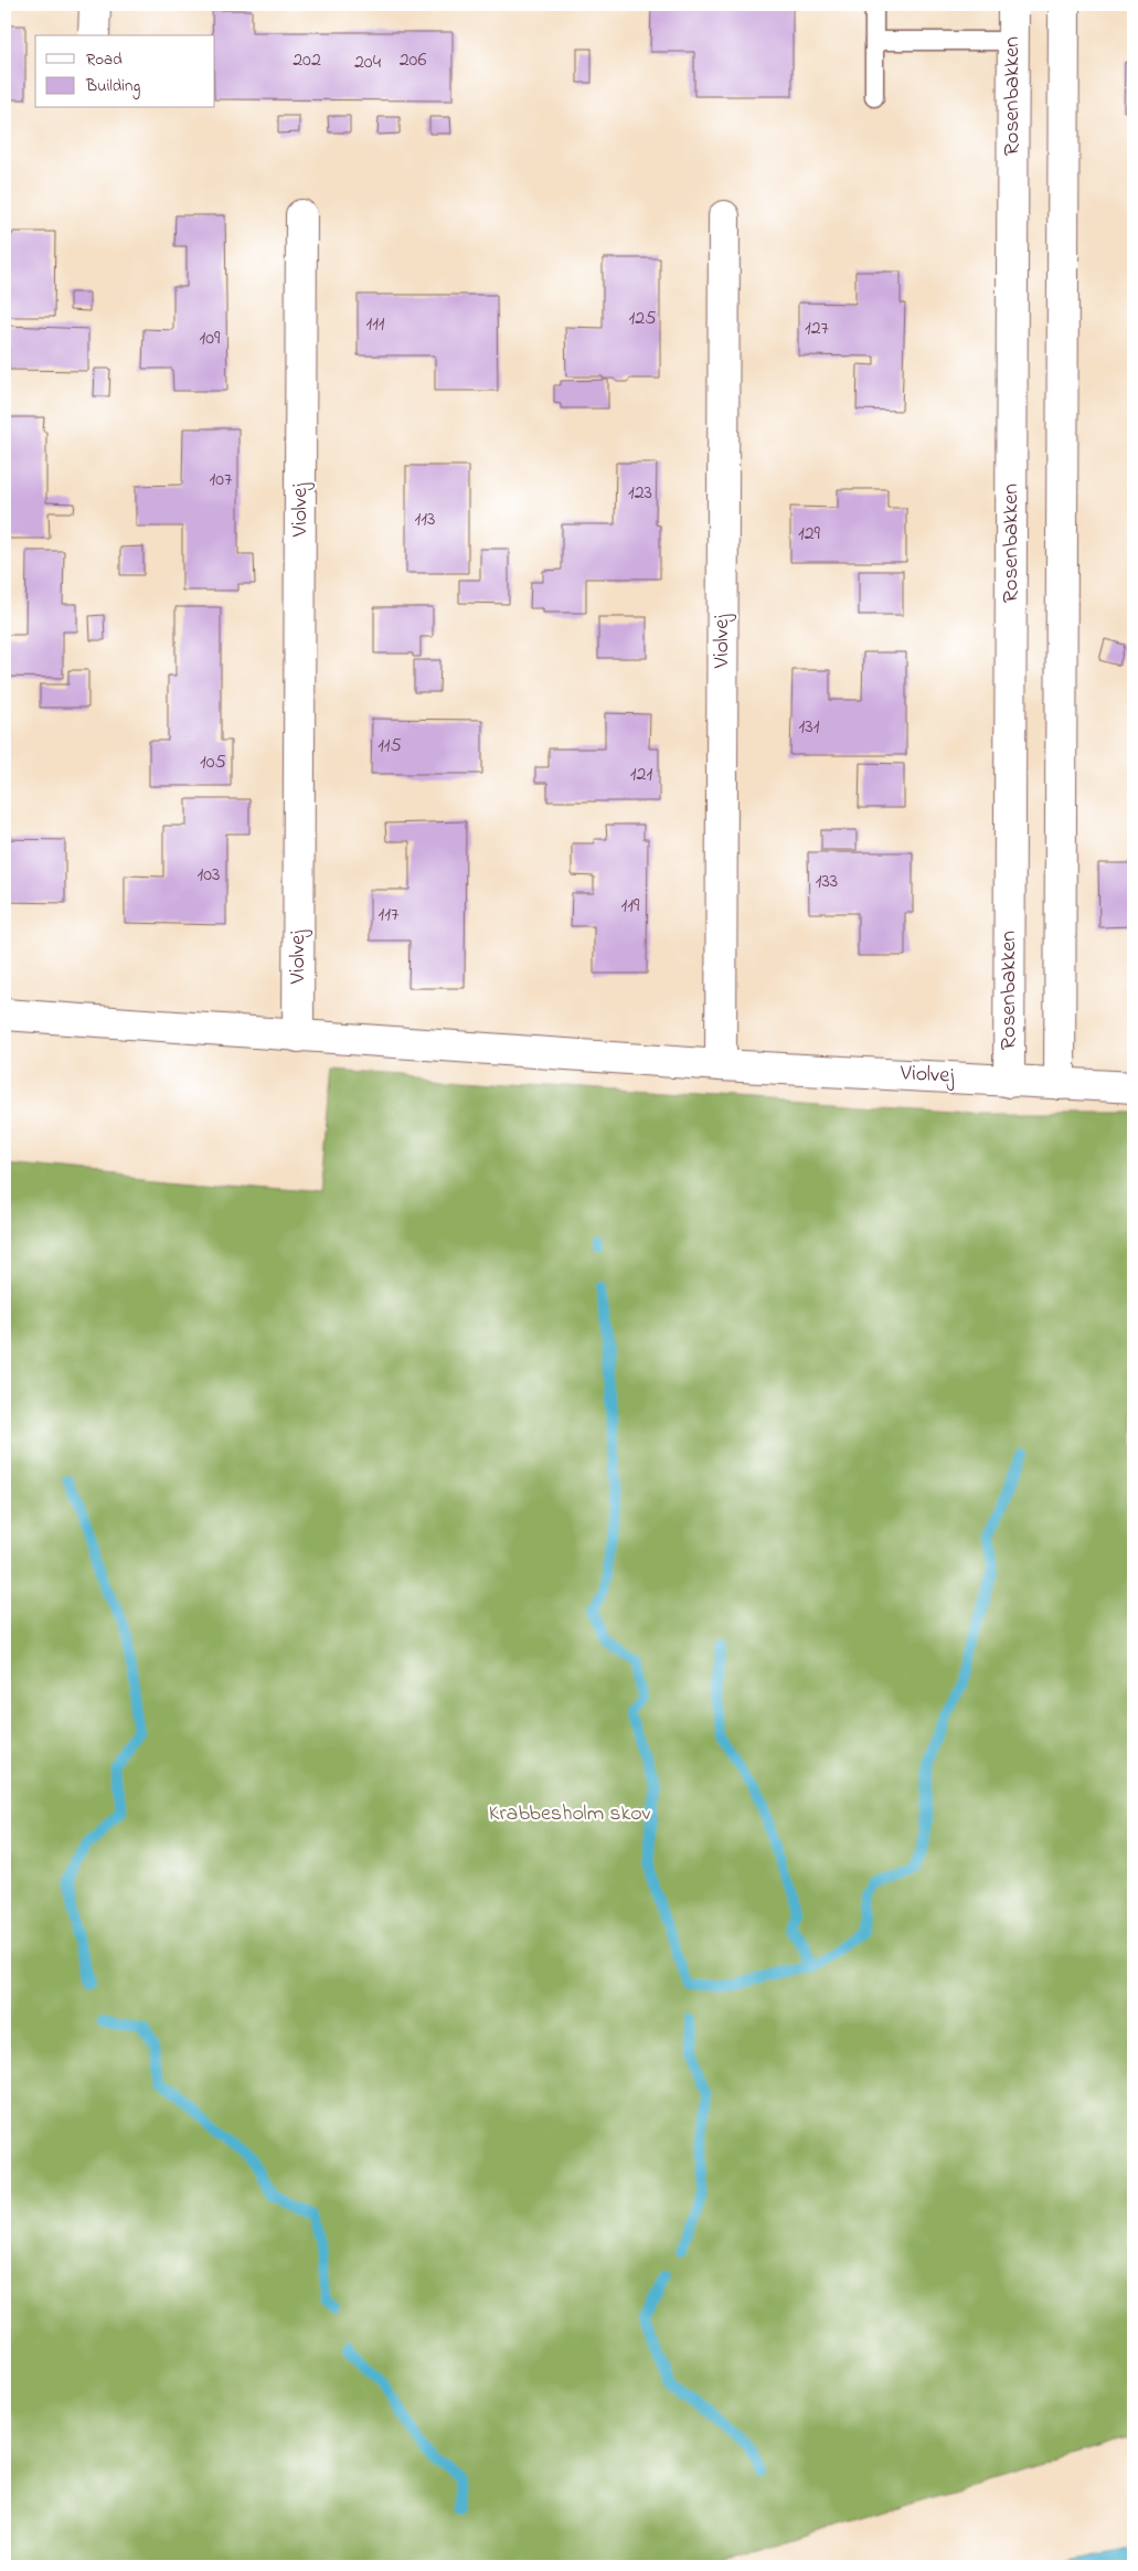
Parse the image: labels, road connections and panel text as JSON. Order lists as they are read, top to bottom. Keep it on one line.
{"streets":{"street":["Rosenbakken","Violvej"]},"crossings":[["Rosenbakken","Violvej"]],"parks":["Krabbesholm skov"],"house_numbers":["202","206","204","125","111","127","109","107","123","113","129","131","115","105","121","103","133","119","117"],"legend":["Road","Building"]}
